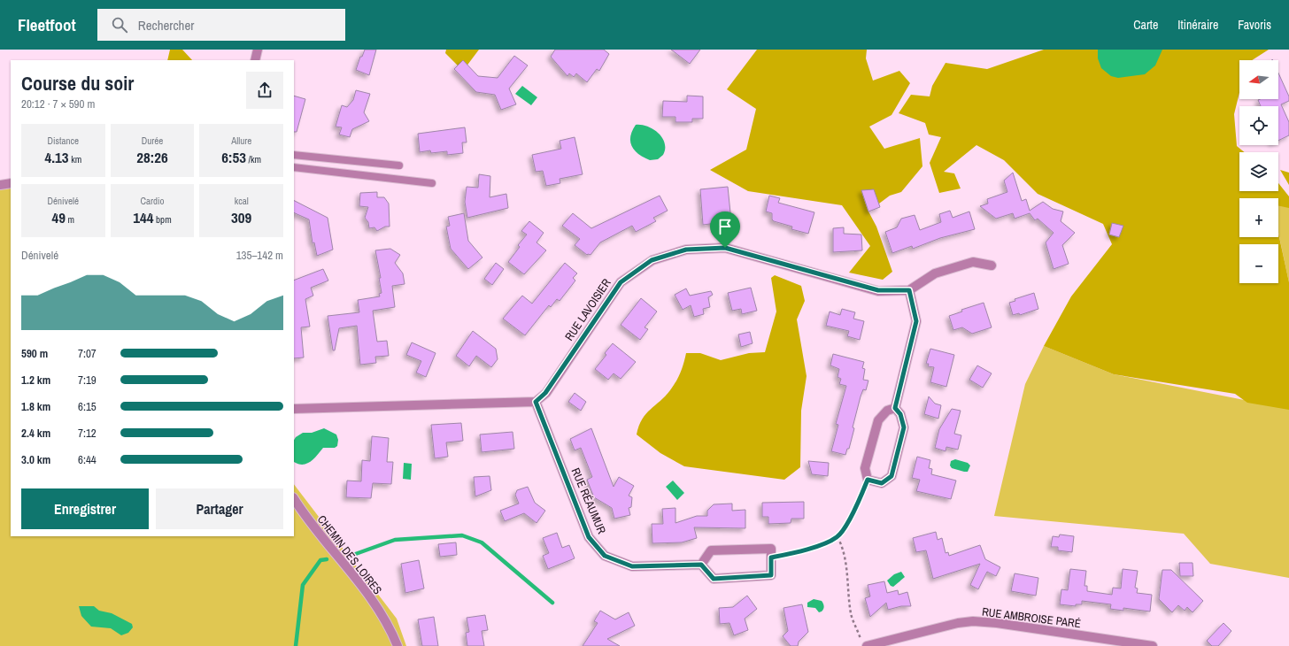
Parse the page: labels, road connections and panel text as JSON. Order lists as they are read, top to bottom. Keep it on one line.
{"streets":{"street":["RUE LAVOISIER","RUE RÉAUMUR","CHEMIN DES LOIRES","RUE AMBROISE PARÉ"]},"crossings":[["RUE LAVOISIER","RUE RÉAUMUR"]],"north":"left","page":{"header":"Fleetfoot","search":"Rechercher","nav":["Carte","Itinéraire","Favoris"],"map_buttons":["+","−"],"heading":["Course du soir","20:12 · 7 × 590 m"],"stats":[["Distance","4.13 km"],["Durée","28:26"],["Allure","6:53 /km"],["Dénivelé","49 m"],["Cardio","144 bpm"],["kcal","309"]],"chart":["Dénivelé","135–142 m"],"list":[{"name":"590 m","note":"7:07"},{"name":"1.2 km","note":"7:19"},{"name":"1.8 km","note":"6:15"},{"name":"2.4 km","note":"7:12"},{"name":"3.0 km","note":"6:44"}],"buttons":["Enregistrer","Partager"]}}
